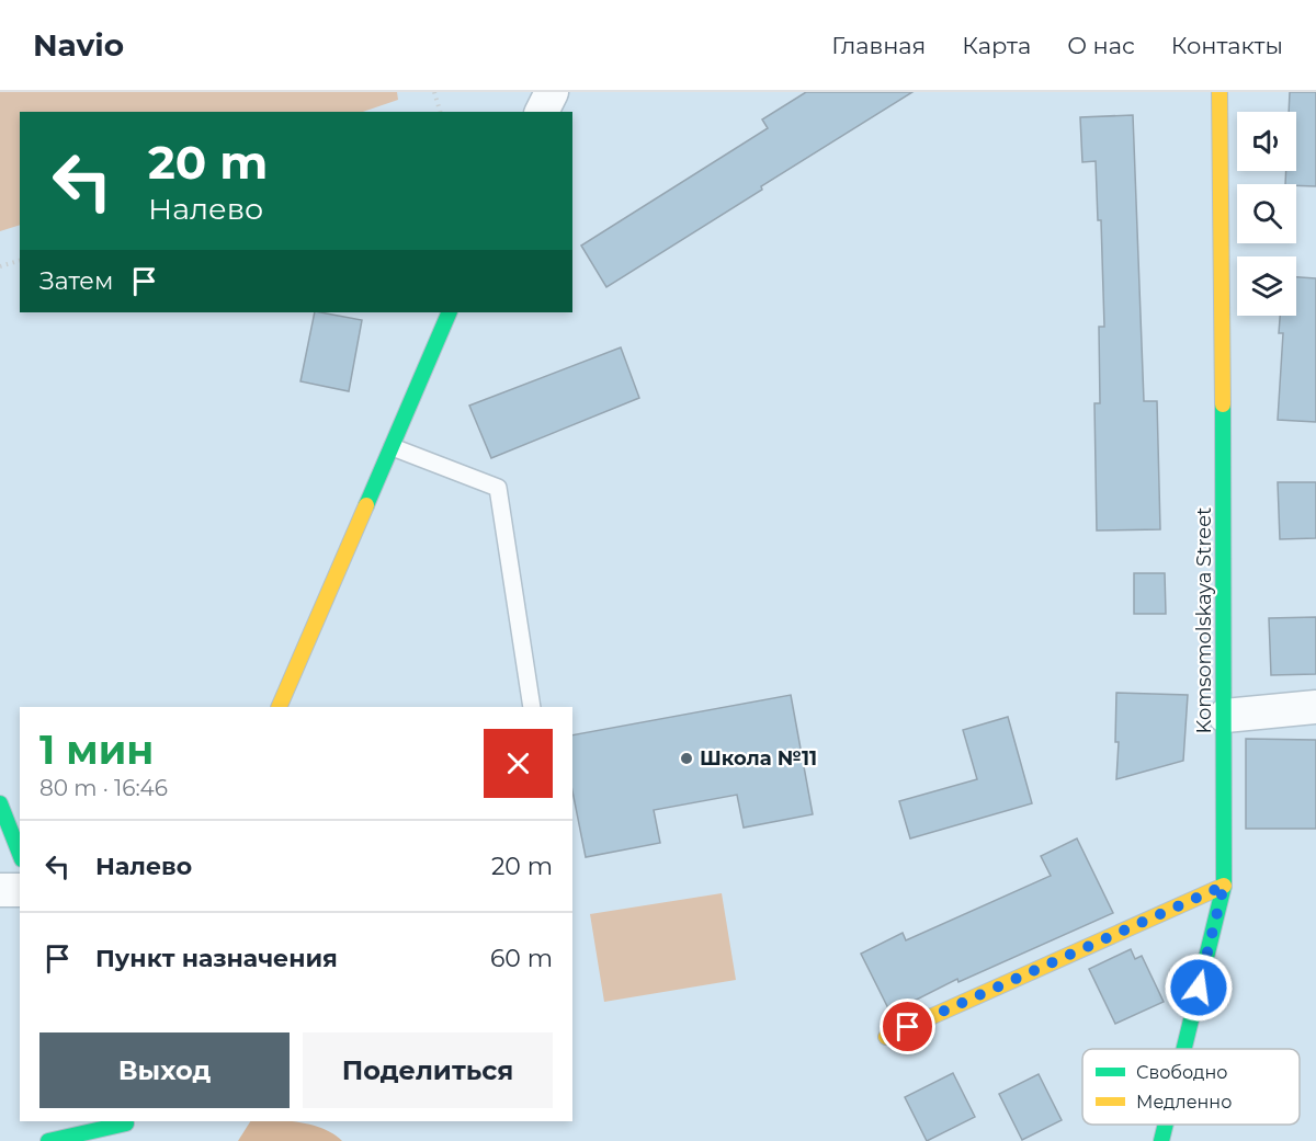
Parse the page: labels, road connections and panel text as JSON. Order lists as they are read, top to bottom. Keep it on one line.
{"streets":{"street":["Komsomolskaya Street"]},"places":["Школа №11"],"legend":["Свободно","Медленно"],"page":{"header":"Navio","nav":["Главная","Карта","О нас","Контакты"],"turn":["20 m","Налево"],"then":"Затем","heading":["1 мин","80 m · 16:46"],"list":[{"name":"Налево","value":"20 m"},{"name":"Пункт назначения","value":"60 m"}],"buttons":["Выход","Поделиться"]}}
